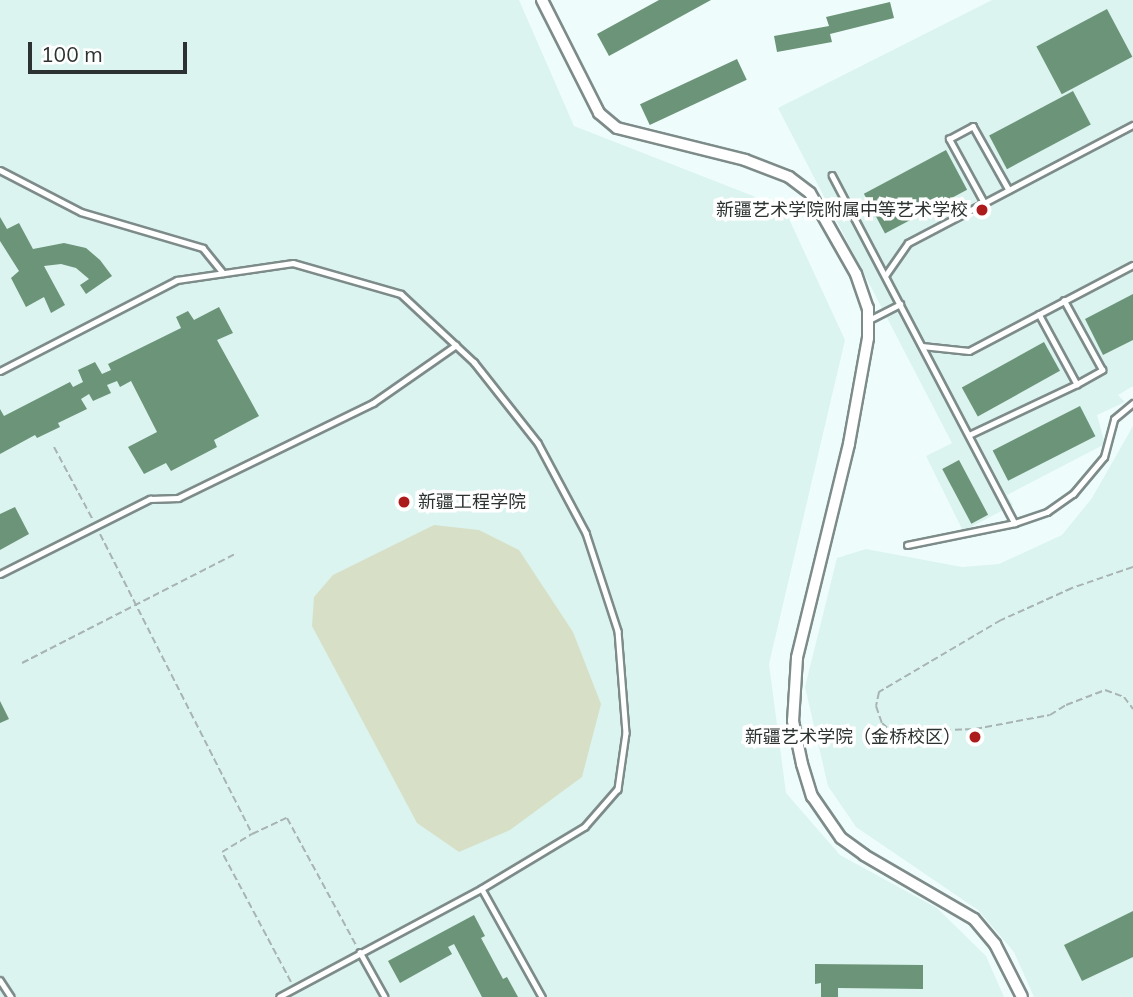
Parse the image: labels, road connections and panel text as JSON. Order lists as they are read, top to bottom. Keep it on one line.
{"places":["新疆艺术学院附属中等艺术学校","新疆工程学院","新疆艺术学院（金桥校区）"],"scale_bar":"100 m"}
